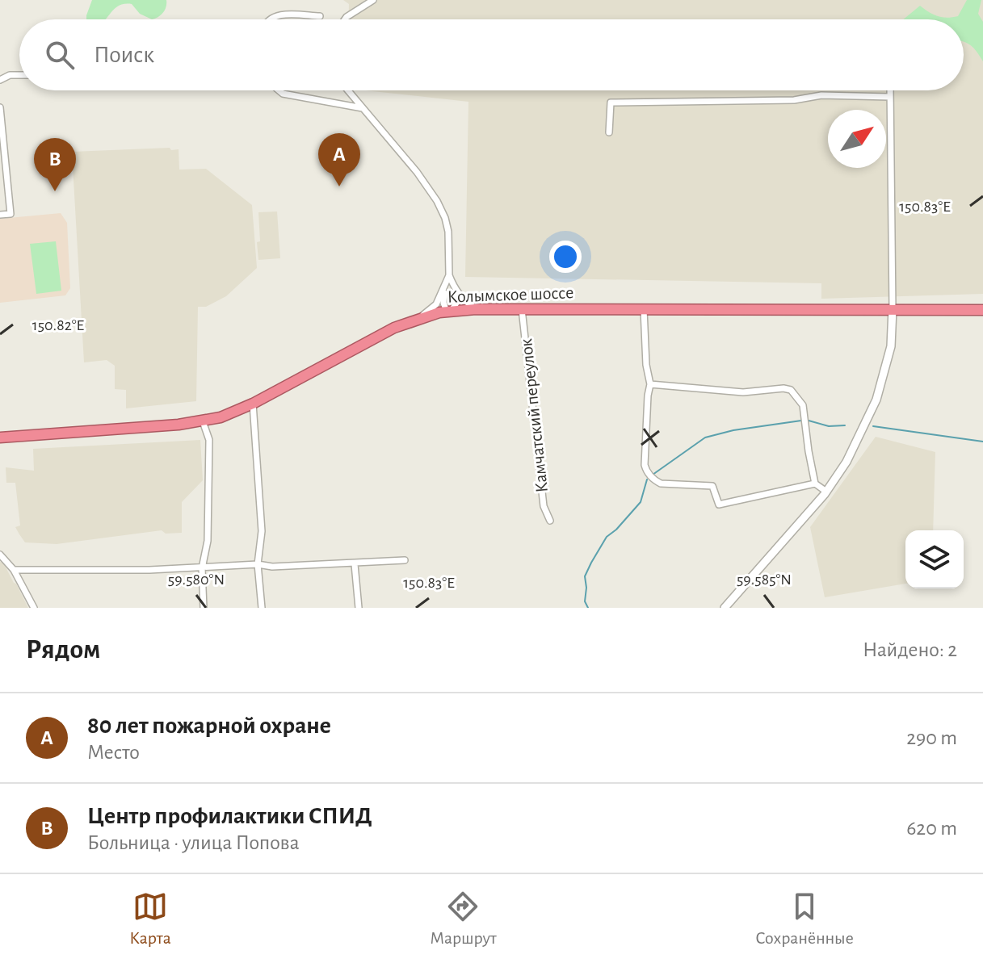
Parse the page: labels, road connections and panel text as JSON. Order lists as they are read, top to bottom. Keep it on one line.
{"streets":{"highway":["Колымское шоссе"],"street":["Камчатский переулок"]},"crossings":[["Колымское шоссе","Камчатский переулок"]],"north":"top right","page":{"search":"Поиск","pins":["A","B"],"heading":["Рядом","Найдено: 2"],"list":[{"mark":"A","name":"80 лет пожарной охране","note":"Место","value":"290 m"},{"mark":"B","name":"Центр профилактики СПИД","note":"Больница · улица Попова","value":"620 m"}],"nav":["Карта","Маршрут","Сохранённые"]},"coordinates":["150.83°E","150.82°E","59.580°N","59.585°N"]}
